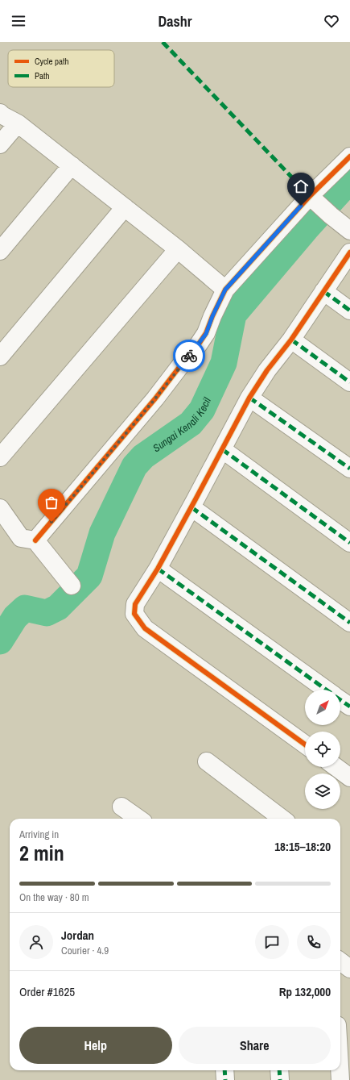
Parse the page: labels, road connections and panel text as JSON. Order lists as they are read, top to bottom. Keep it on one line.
{"water":["Sungai Kenali Kecil"],"legend":["Cycle path","Path"],"north":"top right","page":{"header":"Dashr","heading":["2 min","Arriving in","18:15–18:20"],"panel":["Jordan","Courier · 4.9","Order #1625","Rp 132,000"],"bar":"On the way · 80 m","buttons":["Help","Share"]}}
